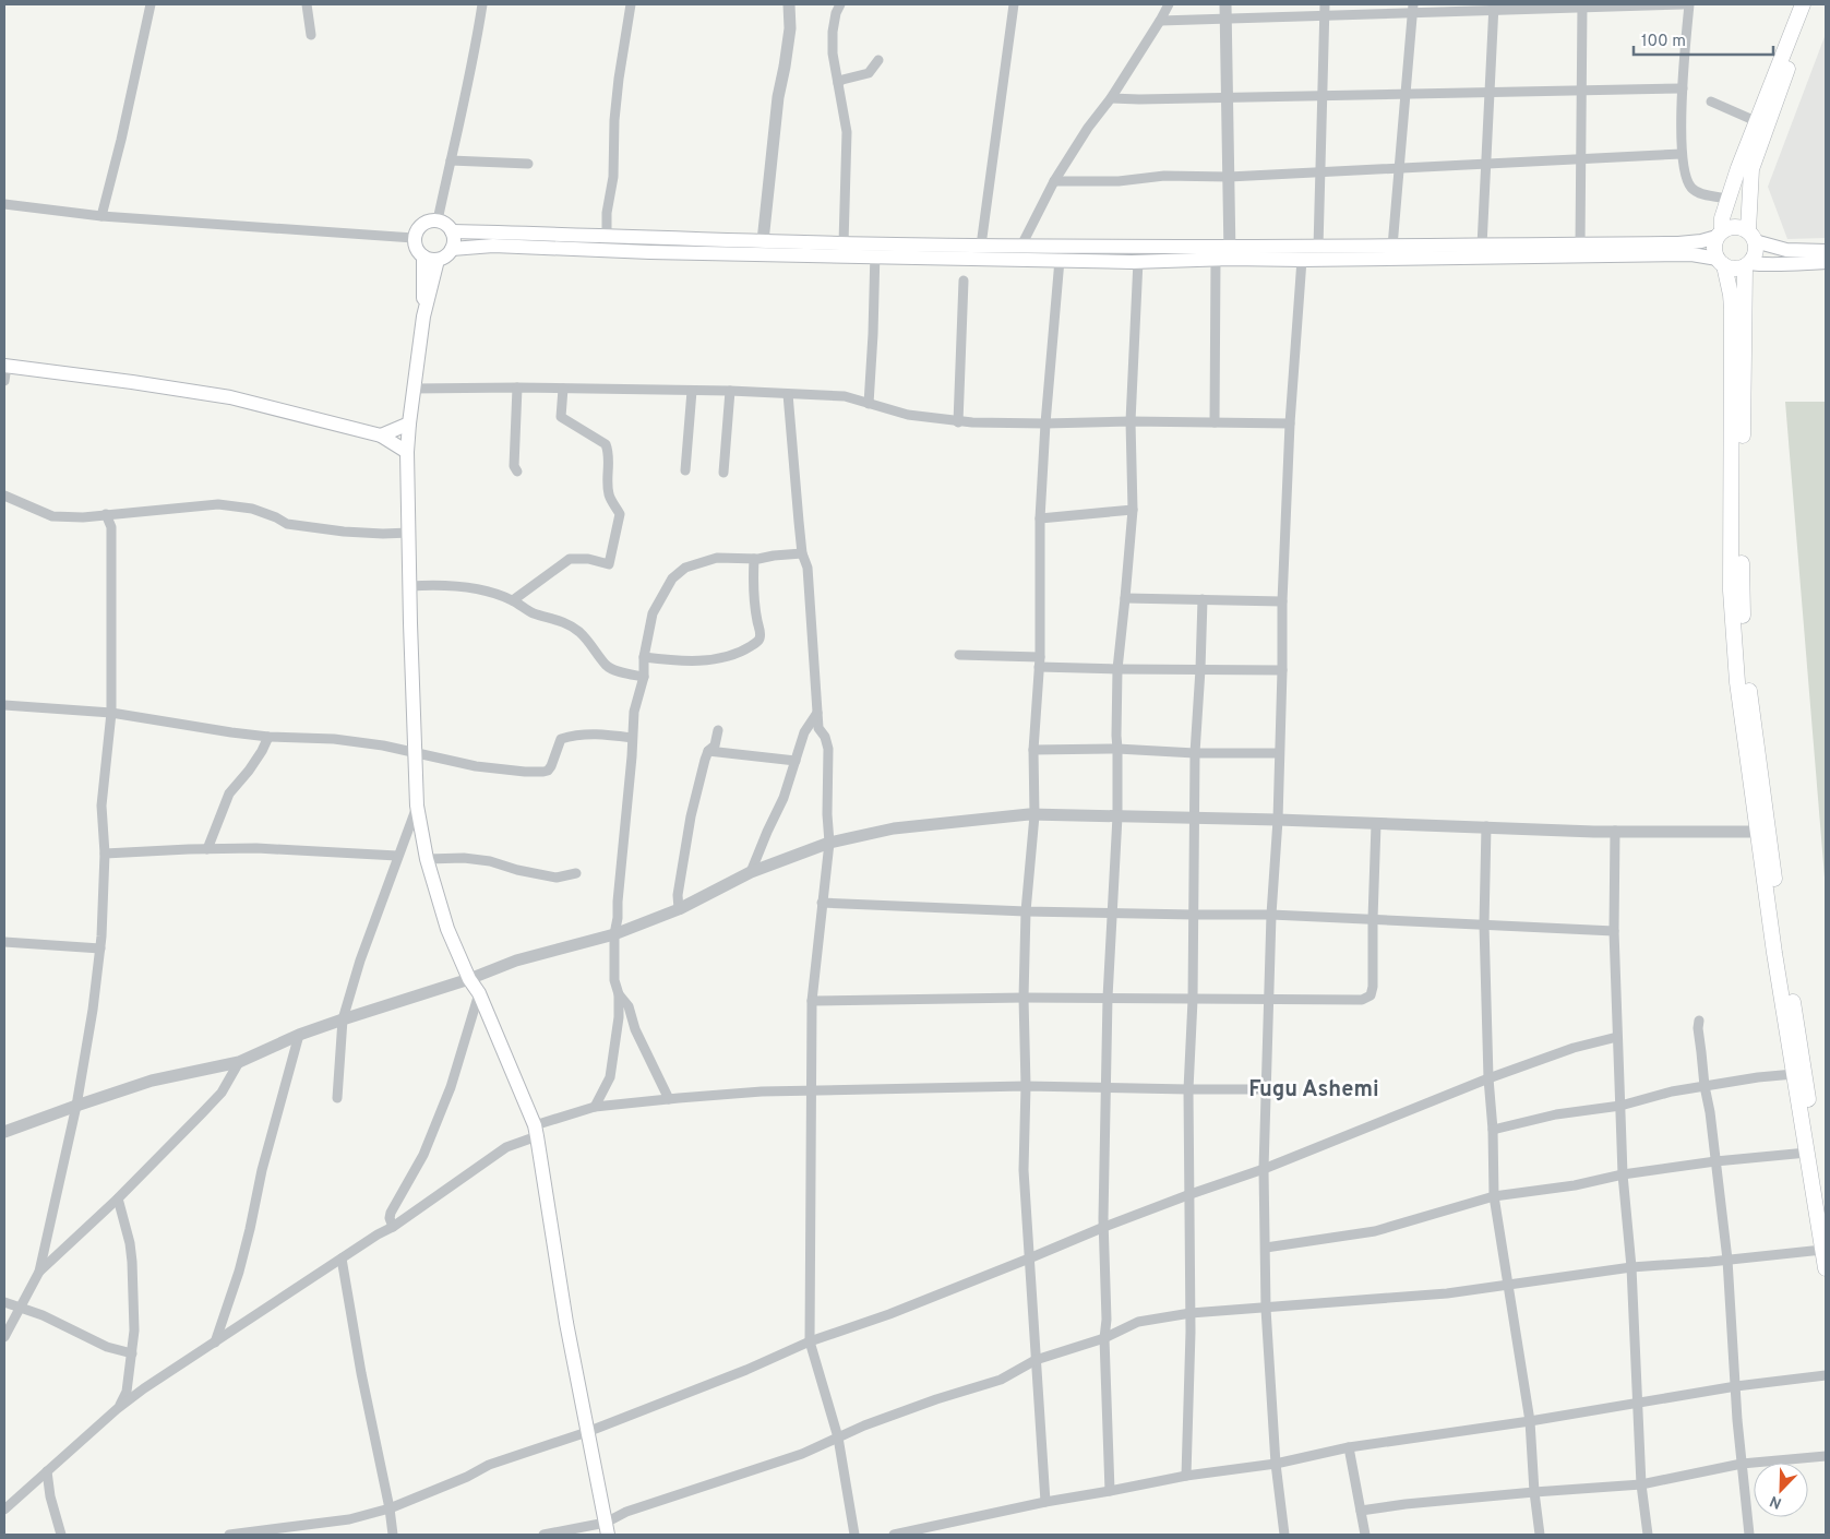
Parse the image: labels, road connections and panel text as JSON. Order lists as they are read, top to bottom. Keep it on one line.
{"districts":["Fugu Ashemi"],"scale_bar":"100 m","north":"bottom left"}
